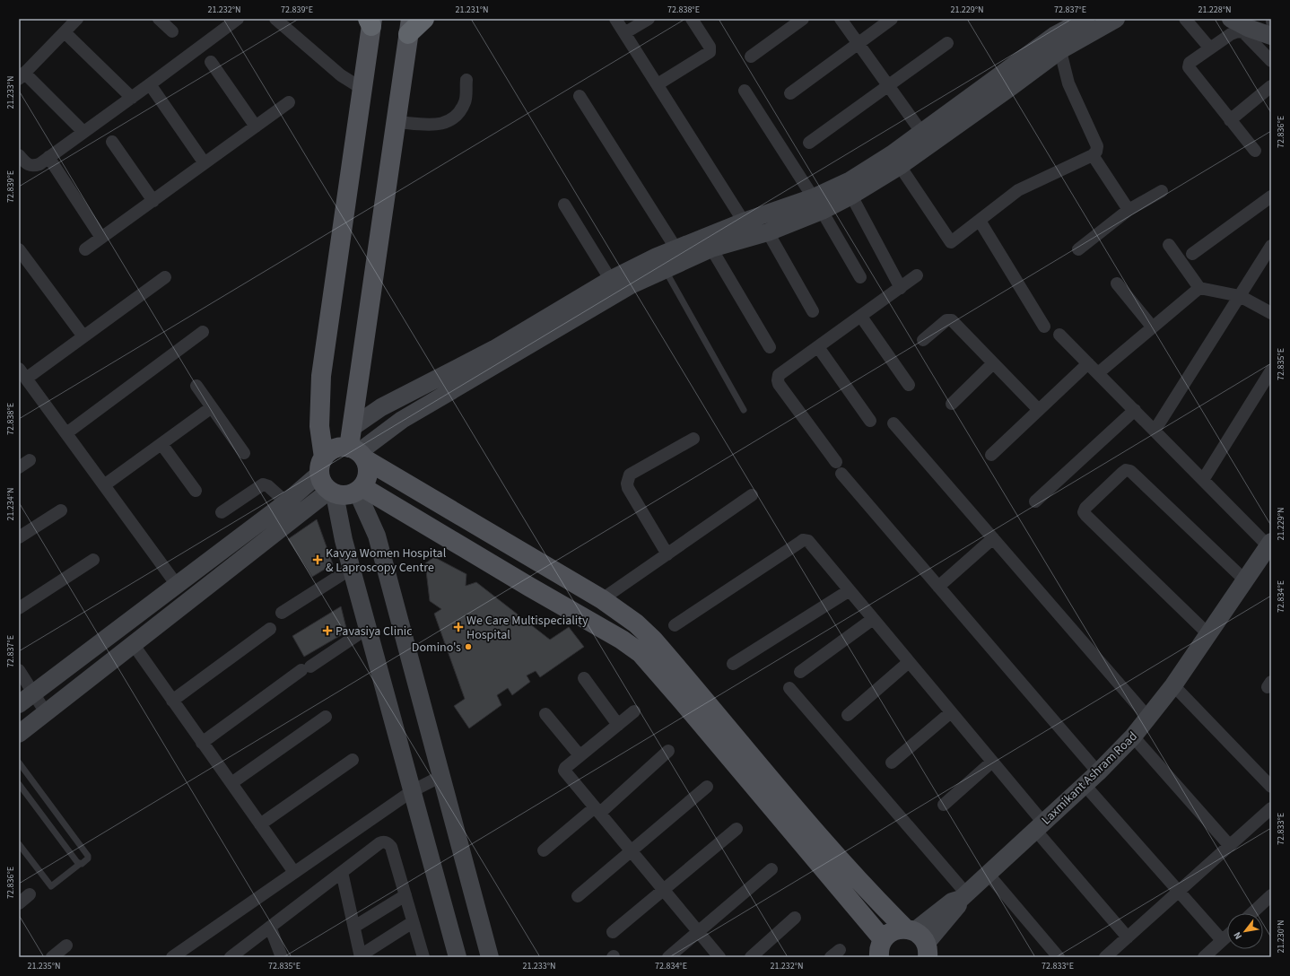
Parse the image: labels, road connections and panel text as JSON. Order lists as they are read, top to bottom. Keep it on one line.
{"streets":{"street":["Laxmikant Ashram Road"]},"places":{"health":["Kavya Women Hospital & Laproscopy Centre","We Care Multispeciality Hospital","Pavasiya Clinic"],"other":["Domino's"]},"north":"bottom left","coordinates":["21.232°N","72.839°E","21.231°N","72.838°E","21.229°N","72.837°E","21.228°N","21.233°N","72.836°E","72.835°E","21.234°N","72.834°E","72.833°E","21.230°N","21.235°N"]}
